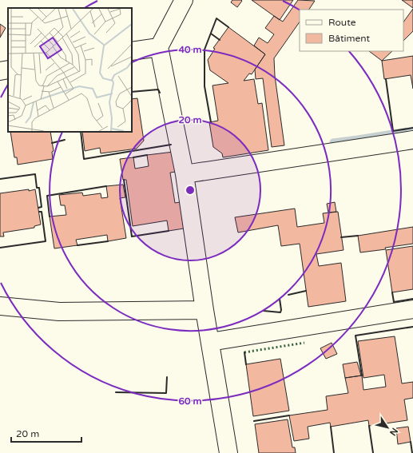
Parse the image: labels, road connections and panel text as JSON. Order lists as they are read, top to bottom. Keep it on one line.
{"legend":["Route","Bâtiment"],"scale_bar":"20 m","north":"bottom right","rings":["40 m","20 m","60 m"]}
